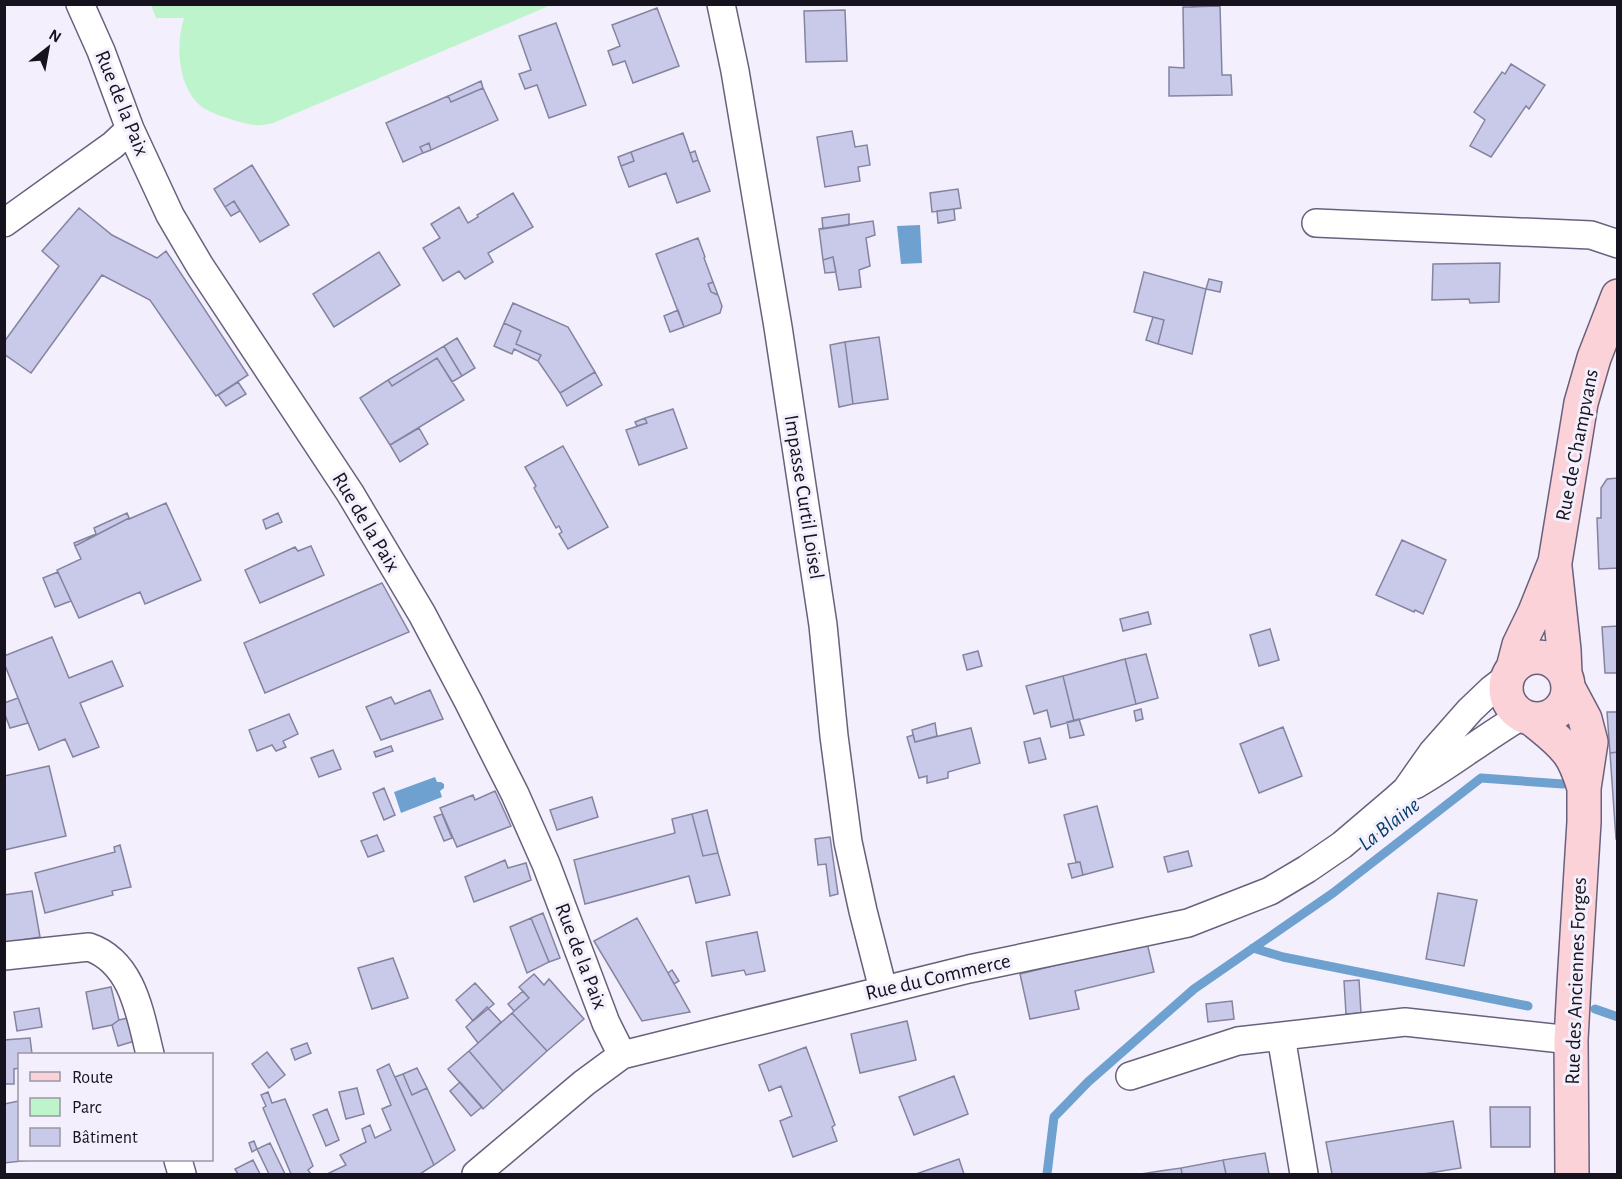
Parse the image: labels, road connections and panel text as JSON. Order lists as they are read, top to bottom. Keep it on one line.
{"streets":{"street":["Rue de la Paix","Rue de Champvans","Impasse Curtil Loisel","Rue du Commerce","Rue des Anciennes Forges"]},"crossings":[["Rue de la Paix","Rue du Commerce"],["Rue de Champvans","Rue du Commerce"],["Rue de Champvans","Rue des Anciennes Forges"],["Impasse Curtil Loisel","Rue du Commerce"],["Rue du Commerce","Rue des Anciennes Forges"]],"water":["La Blaine"],"legend":["Route","Parc","Bâtiment"],"north":"top right"}
